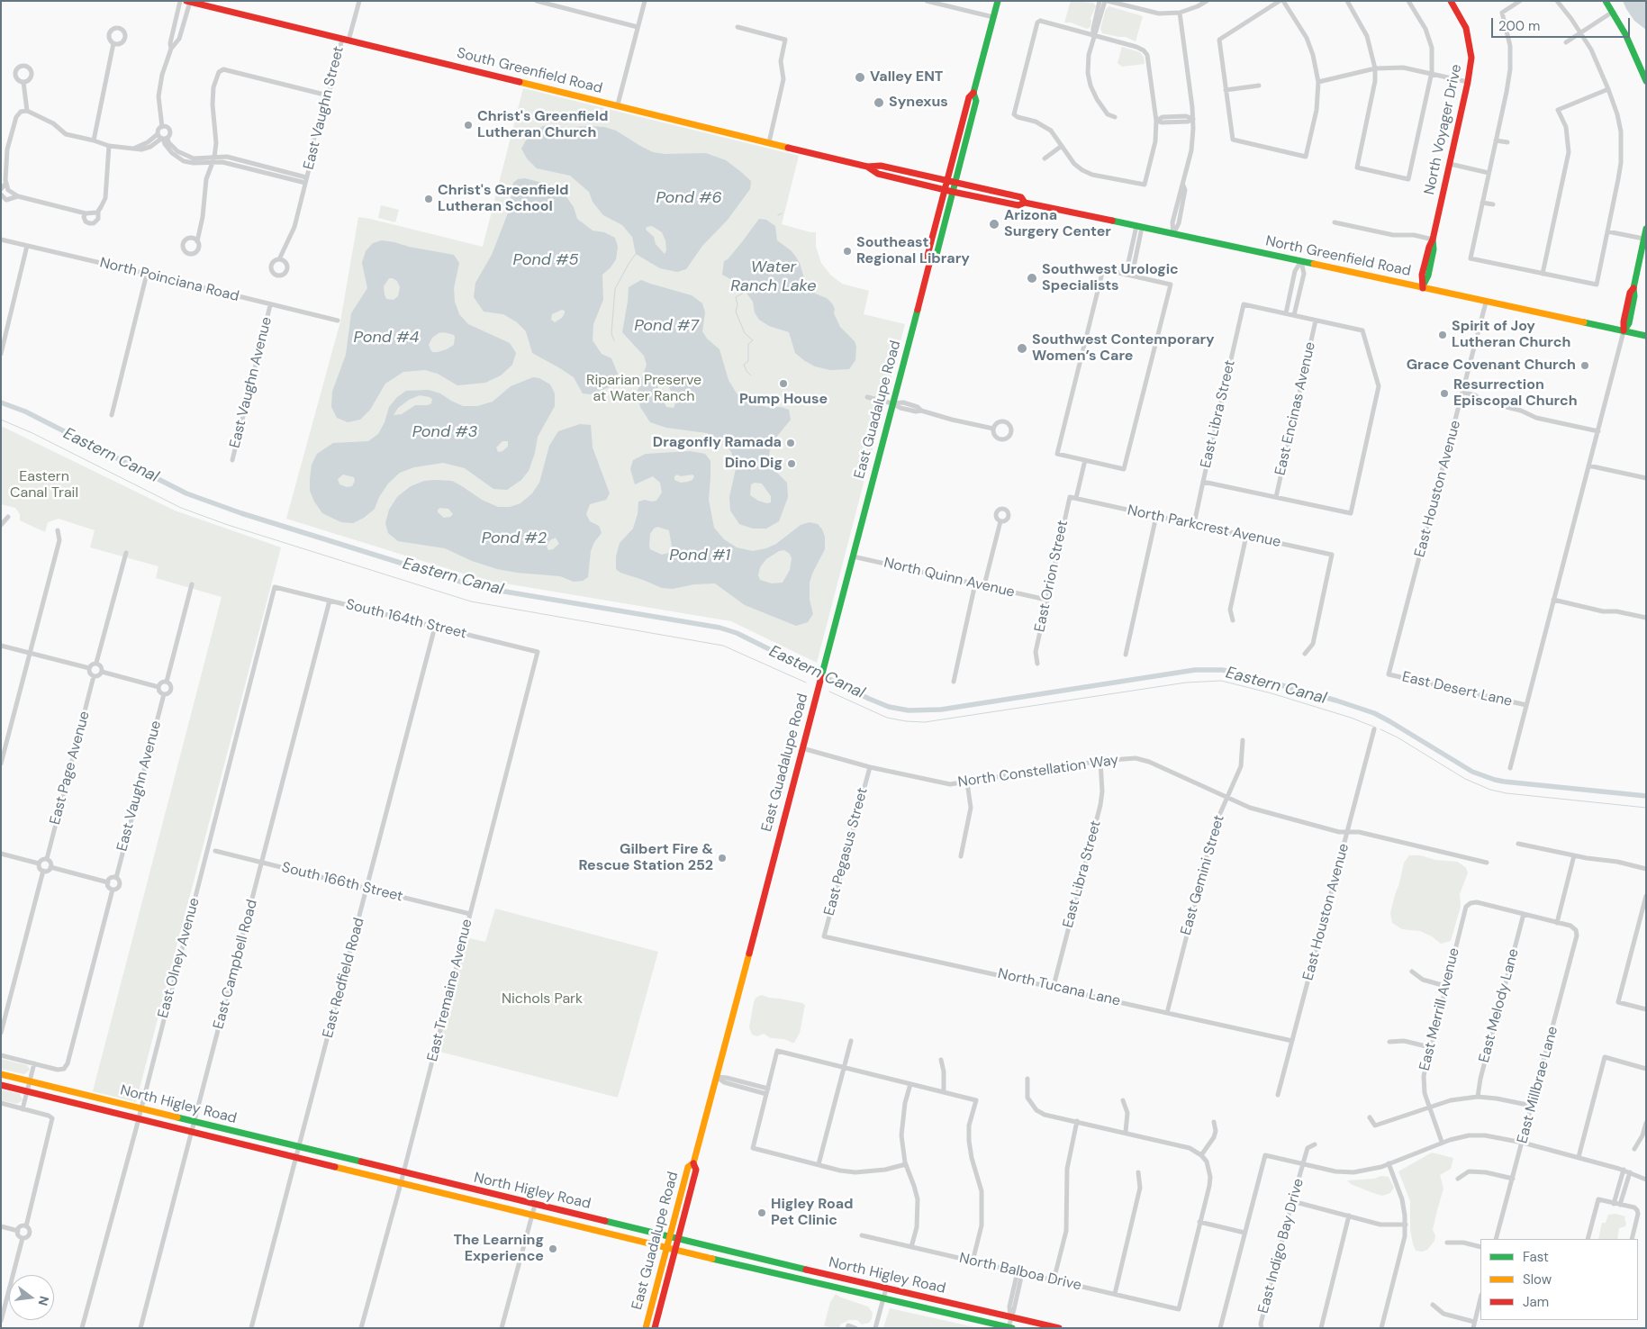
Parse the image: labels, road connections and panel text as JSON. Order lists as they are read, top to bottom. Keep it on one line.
{"streets":{"main road":["South Greenfield Road","North Voyager Drive","North Greenfield Road","East Guadalupe Road","North Higley Road"],"street":["East Vaughn Street","North Poinciana Road","East Vaughn Avenue","East Encinas Avenue","East Libra Street","East Houston Avenue","North Parkcrest Avenue","East Orion Street","North Quinn Avenue","South 164th Street","East Desert Lane","East Page Avenue","North Constellation Way","East Pegasus Street","East Gemini Street","South 166th Street","East Olney Avenue","East Campbell Road","East Redfield Road","North Tucana Lane","East Tremaine Avenue","East Melody Lane","East Merrill Avenue","East Millbrae Lane","East Indigo Bay Drive","North Balboa Drive"]},"crossings":[["South Greenfield Road","East Vaughn Street"],["South Greenfield Road","North Greenfield Road"],["South Greenfield Road","East Guadalupe Road"],["North Voyager Drive","North Greenfield Road"],["North Greenfield Road","East Guadalupe Road"],["North Greenfield Road","East Houston Avenue"],["North Greenfield Road","East Desert Lane"],["North Poinciana Road","East Vaughn Avenue"],["East Guadalupe Road","North Quinn Avenue"],["East Guadalupe Road","North Constellation Way"],["East Guadalupe Road","North Higley Road"],["East Libra Street","North Parkcrest Avenue"],["East Libra Street","North Constellation Way"],["East Libra Street","North Tucana Lane"],["East Houston Avenue","East Desert Lane"],["East Houston Avenue","North Constellation Way"],["East Houston Avenue","North Tucana Lane"],["North Parkcrest Avenue","East Orion Street"],["East Orion Street","North Quinn Avenue"],["South 164th Street","East Olney Avenue"],["South 164th Street","East Campbell Road"],["South 164th Street","East Redfield Road"],["South 164th Street","East Tremaine Avenue"],["North Constellation Way","East Pegasus Street"],["North Constellation Way","East Gemini Street"],["East Pegasus Street","North Tucana Lane"],["East Gemini Street","North Tucana Lane"],["South 166th Street","East Campbell Road"],["South 166th Street","East Redfield Road"],["South 166th Street","East Tremaine Avenue"],["East Olney Avenue","North Higley Road"],["East Campbell Road","North Higley Road"],["East Redfield Road","North Higley Road"],["East Tremaine Avenue","North Higley Road"],["East Melody Lane","East Merrill Avenue"]],"water":["Pond #6","Pond #5","Water Ranch Lake","Pond #7","Pond #4","Pond #3","Eastern Canal","Pond #2","Pond #1"],"parks":["Riparian Preserve at Water Ranch","Eastern Canal Trail","Nichols Park"],"places":["Valley ENT","Synexus","Christ's Greenfield Lutheran Church","Christ's Greenfield Lutheran School","Arizona Surgery Center","Southeast Regional Library","Southwest Urologic Specialists","Spirit of Joy Lutheran Church","Southwest Contemporary Women’s Care","Grace Covenant Church","Pump House","Resurrection Episcopal Church","Dragonfly Ramada","Dino Dig","Gilbert Fire & Rescue Station 252","Higley Road Pet Clinic","The Learning Experience"],"legend":["Fast","Slow","Jam"],"scale_bar":"200 m","north":"right"}
